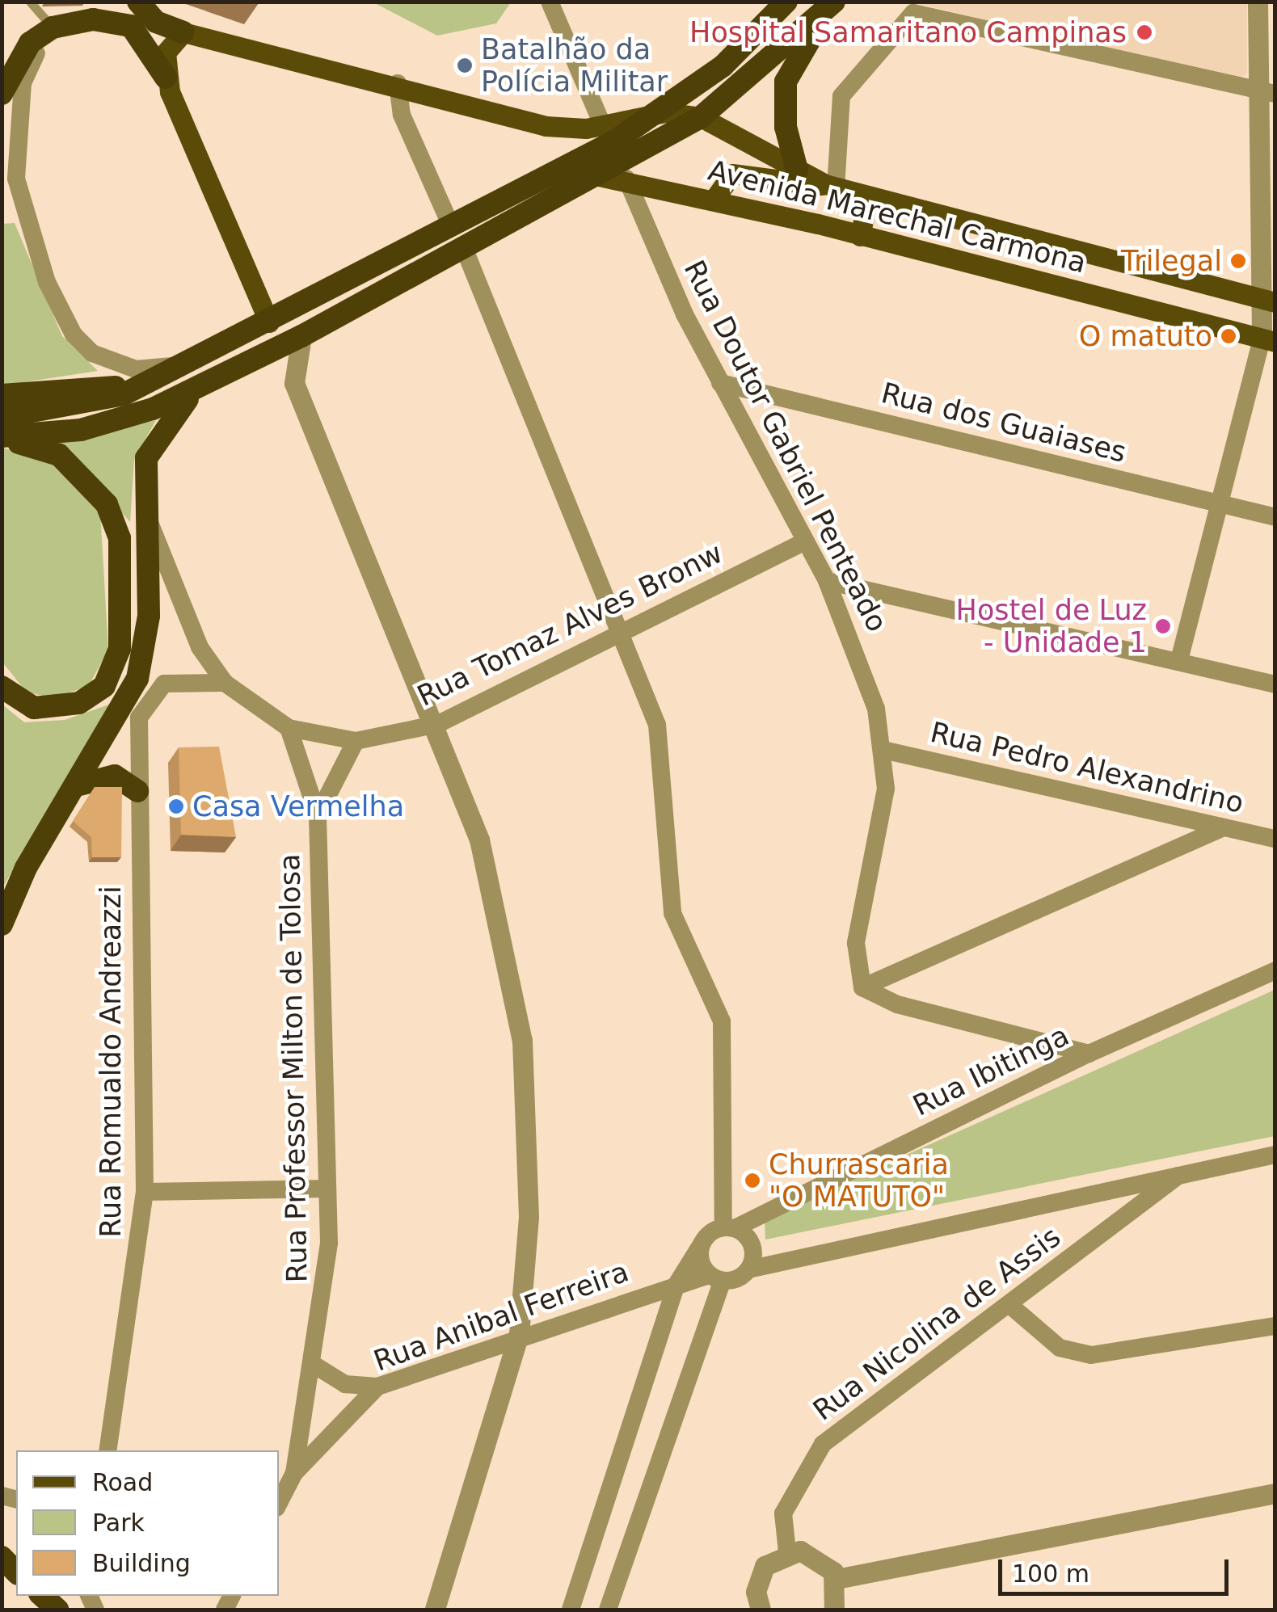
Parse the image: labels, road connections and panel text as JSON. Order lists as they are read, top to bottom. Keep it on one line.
{"streets":{"main road":["Avenida Marechal Carmona"],"street":["Rua dos Guaiases","Rua Doutor Gabriel Penteado","Rua Tomaz Alves Bronw","Rua Pedro Alexandrino","Rua Romualdo Andreazzi","Rua Professor Milton de Tolosa","Rua Ibitinga","Rua Anibal Ferreira","Rua Nicolina de Assis"]},"crossings":[["Avenida Marechal Carmona","Rua Doutor Gabriel Penteado"],["Rua dos Guaiases","Rua Doutor Gabriel Penteado"],["Rua Doutor Gabriel Penteado","Rua Tomaz Alves Bronw"],["Rua Doutor Gabriel Penteado","Rua Pedro Alexandrino"],["Rua Tomaz Alves Bronw","Rua Romualdo Andreazzi"],["Rua Tomaz Alves Bronw","Rua Professor Milton de Tolosa"],["Rua Professor Milton de Tolosa","Rua Anibal Ferreira"],["Rua Ibitinga","Rua Anibal Ferreira"],["Rua Anibal Ferreira","Rua Nicolina de Assis"]],"places":["Hospital Samaritano Campinas","Batalhão da Polícia Militar","Trilegal","O matuto","Hostel de Luz - Unidade 1","Casa Vermelha","Churrascaria \"O MATUTO\""],"legend":["Road","Park","Building"],"scale_bar":"100 m"}
